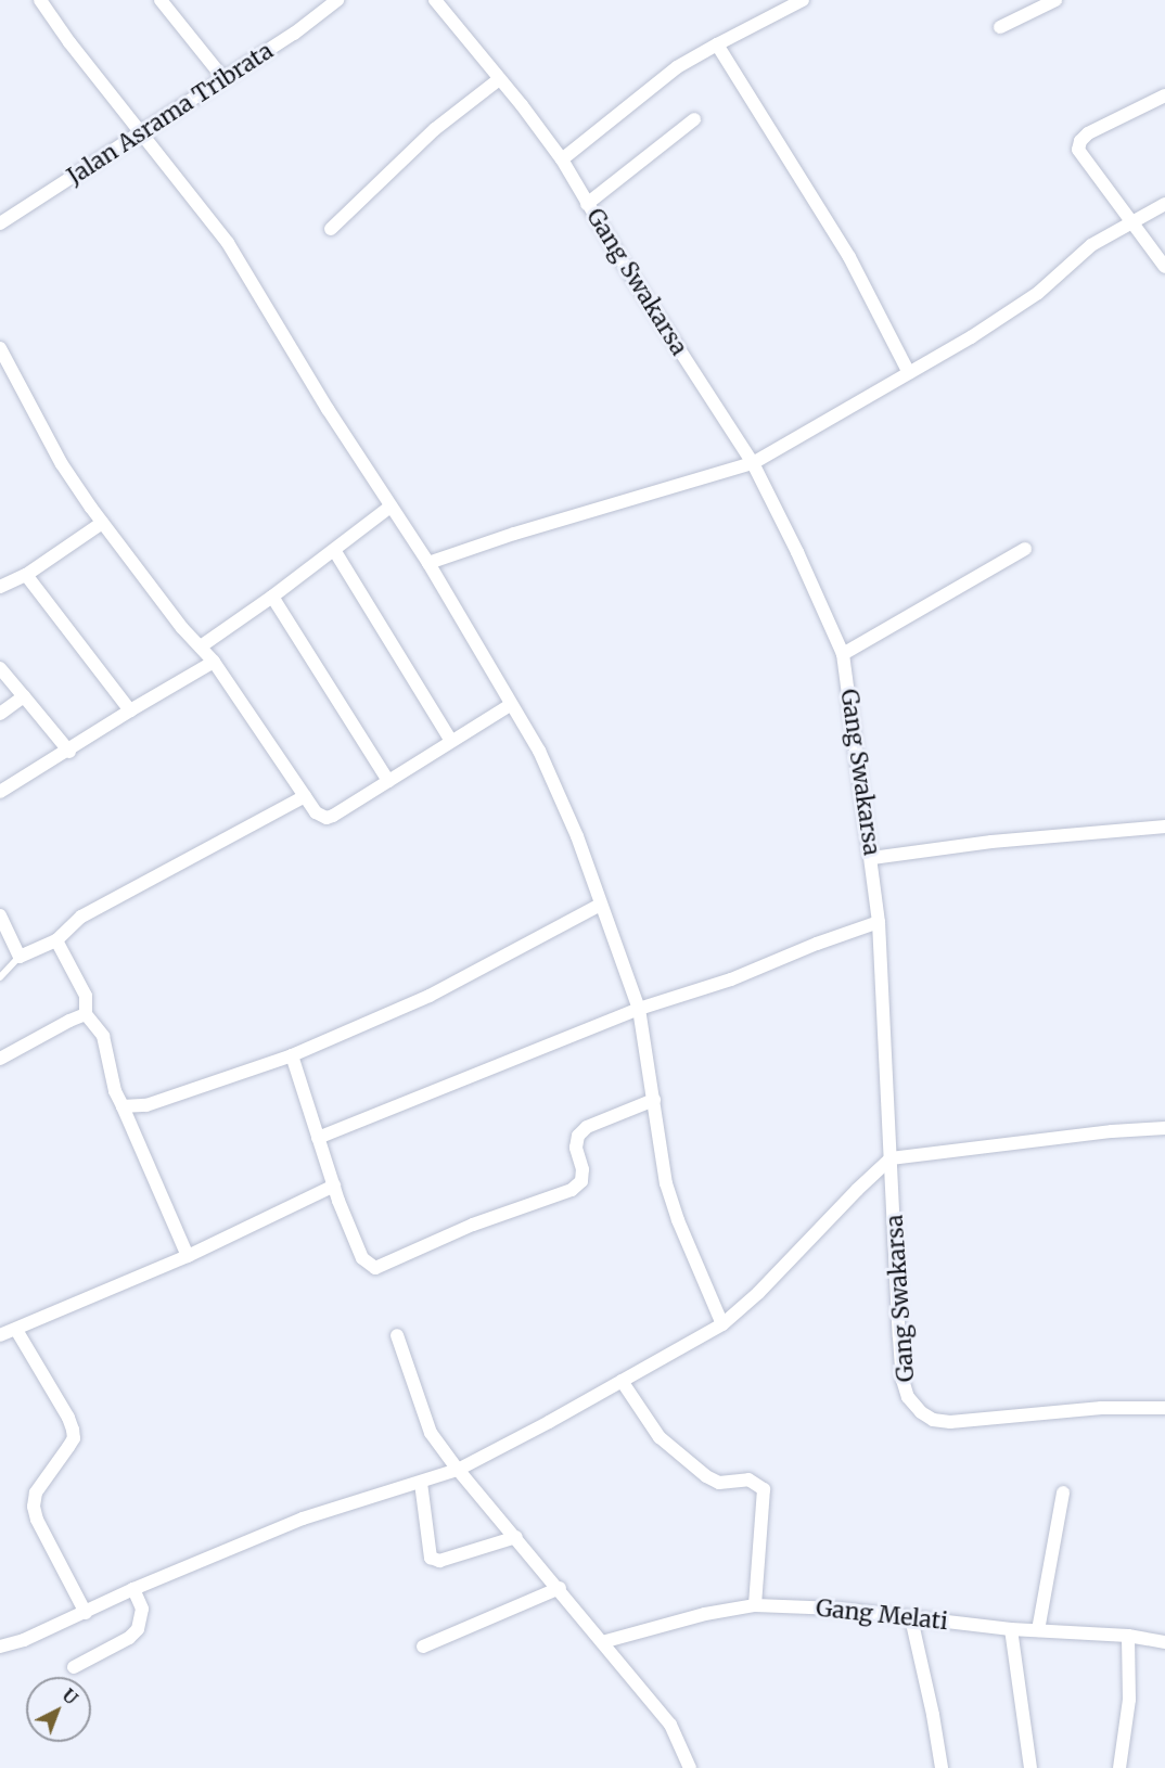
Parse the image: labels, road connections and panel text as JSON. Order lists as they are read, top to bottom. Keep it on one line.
{"streets":{"street":["Jalan Asrama Tribrata","Gang Swakarsa","Gang Melati"]},"north":"top right"}
